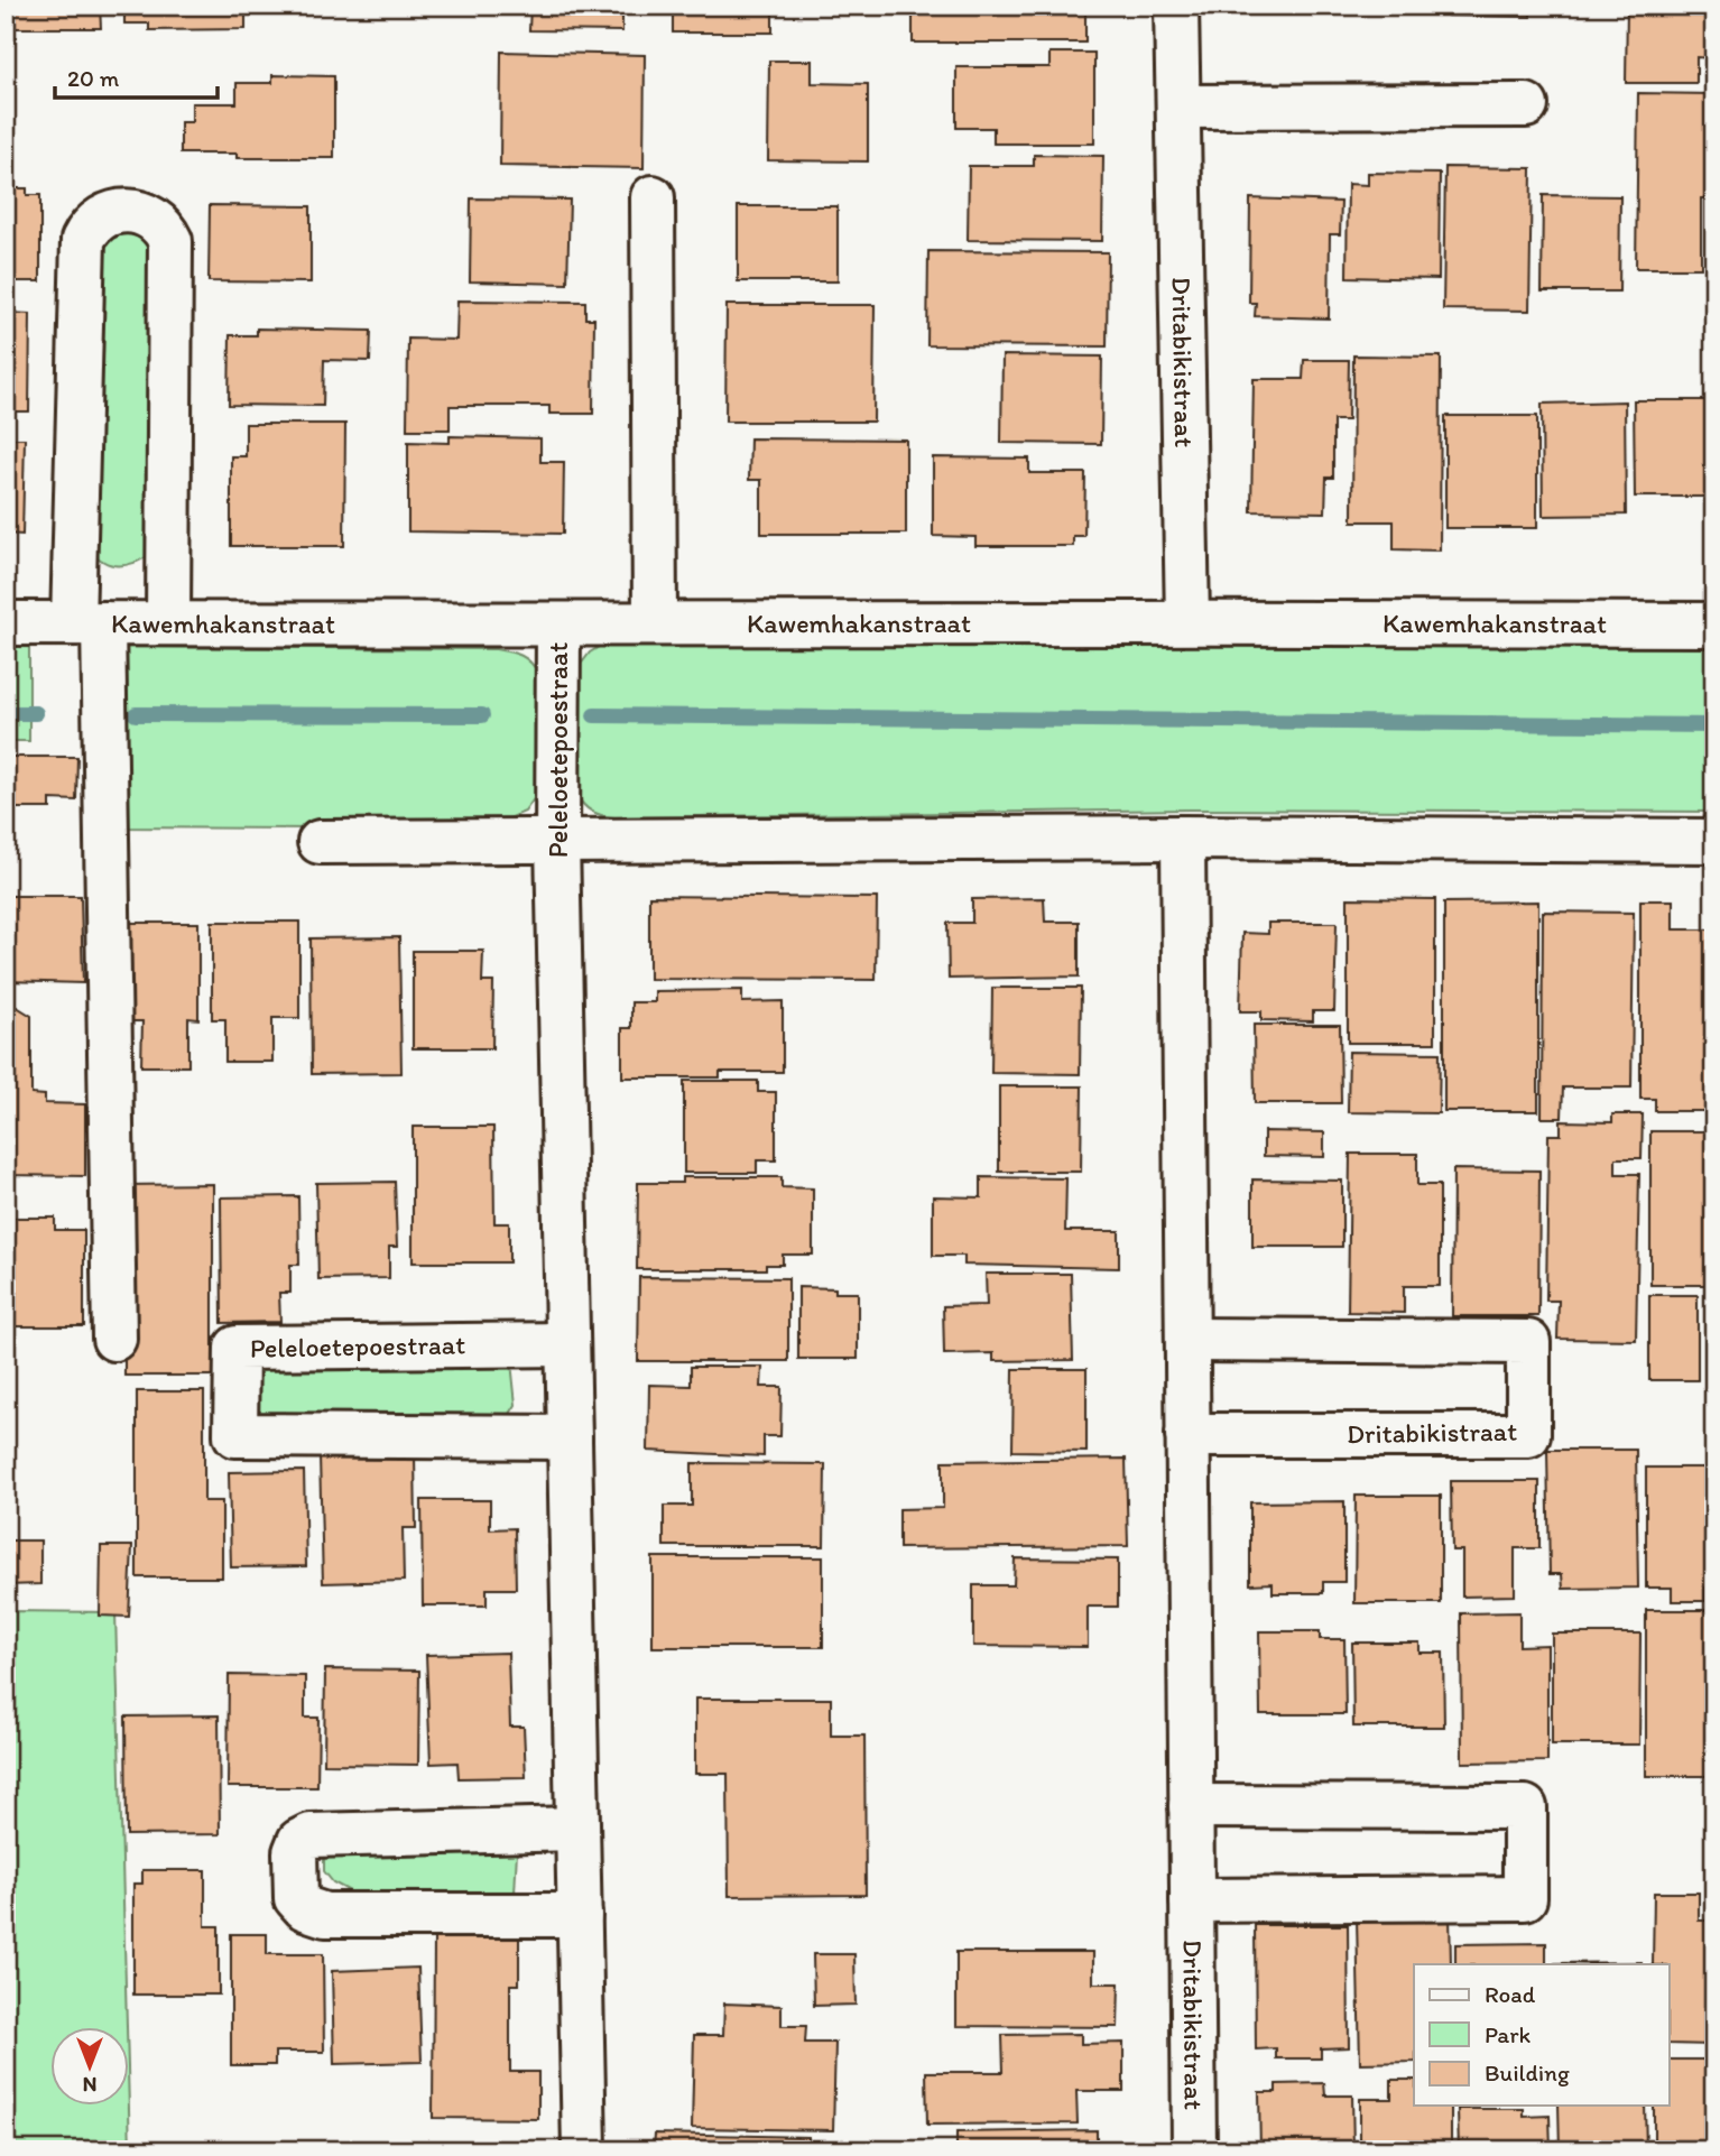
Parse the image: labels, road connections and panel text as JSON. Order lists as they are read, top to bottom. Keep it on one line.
{"streets":{"street":["Dritabikistraat","Kawemhakanstraat","Peleloetepoestraat"]},"crossings":[["Dritabikistraat","Kawemhakanstraat"],["Kawemhakanstraat","Peleloetepoestraat"]],"legend":["Road","Park","Building"],"scale_bar":"20 m","north":"bottom"}
